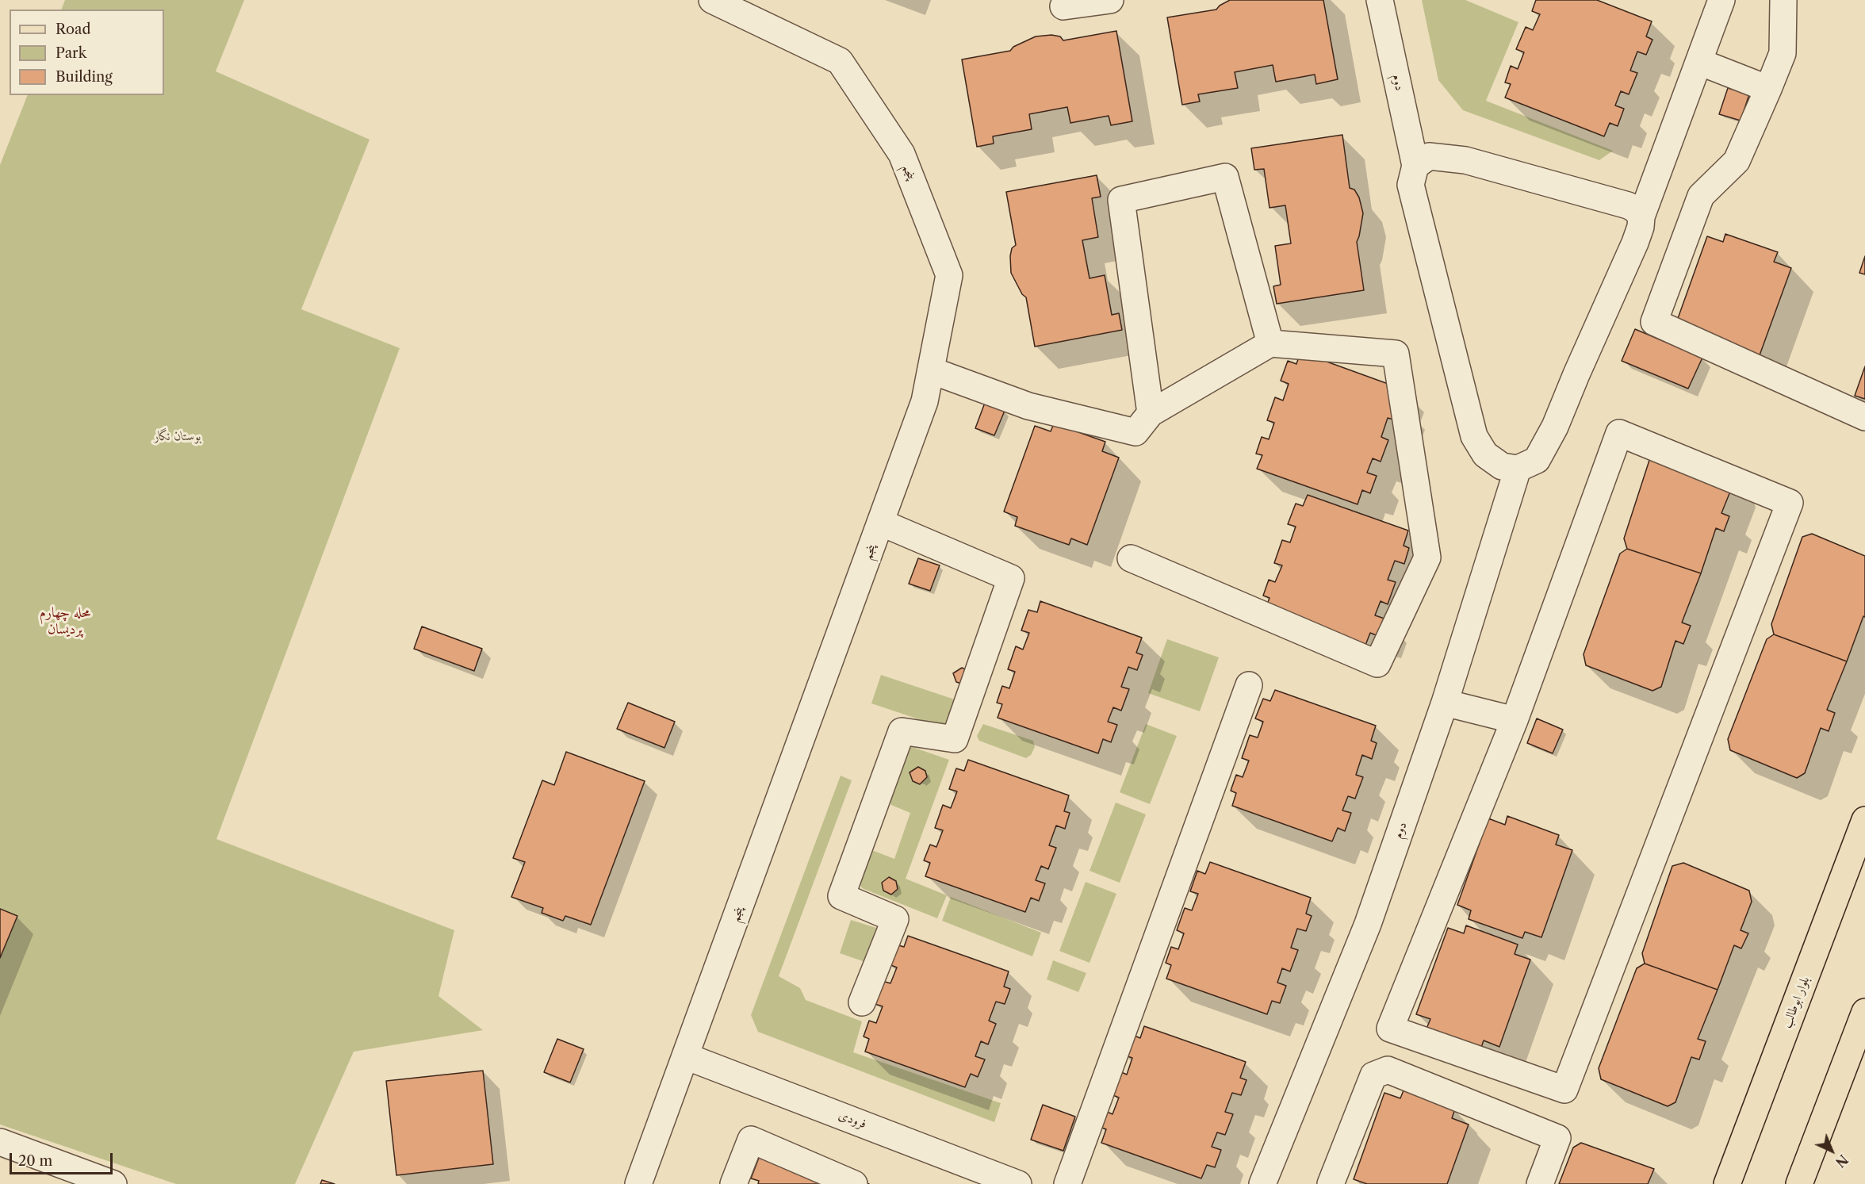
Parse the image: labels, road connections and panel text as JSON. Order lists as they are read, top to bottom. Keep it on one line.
{"streets":{"main road":["بلوار ابوطالب"],"street":["دوم","پنجم","فرودی"]},"crossings":[["پنجم","فرودی"]],"districts":["محله چهارم پردیسان"],"parks":["بوستان نگار"],"legend":["Road","Park","Building"],"scale_bar":"20 m","north":"bottom right"}
